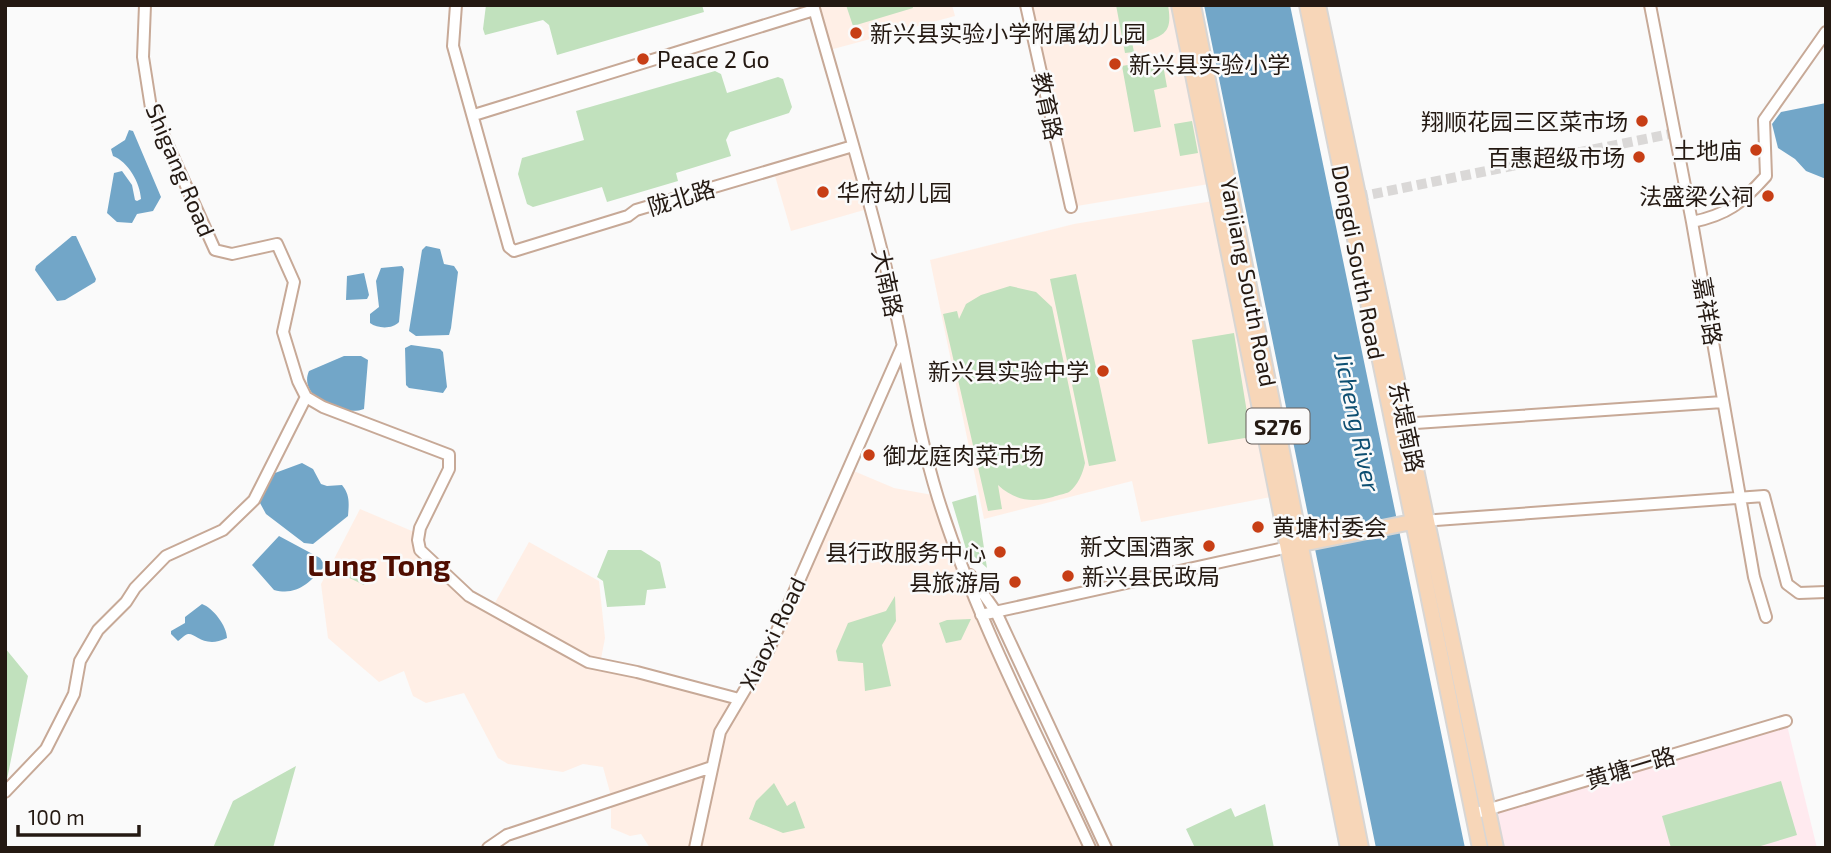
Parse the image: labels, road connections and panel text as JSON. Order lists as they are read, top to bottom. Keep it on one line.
{"streets":{"main road":["Dongdi South Road","Yanjiang South Road","S276","东堤南路"],"street":["教育路","Shigang Road","陇北路","大南路","嘉祥路","Xiaoxi Road","黄塘一路"]},"crossings":[["陇北路","大南路"],["Dongdi South Road","东堤南路"],["Dongdi South Road","黄塘一路"],["大南路","Xiaoxi Road"]],"districts":["Lung Tong"],"water":["Jicheng River"],"places":["新兴县实验小学附属幼儿园","Peace 2 Go","新兴县实验小学","翔顺花园三区菜市场","土地庙","百惠超级市场","华府幼儿园","法盛梁公祠","新兴县实验中学","御龙庭肉菜市场","黄塘村委会","新文国酒家","县行政服务中心","新兴县民政局","县旅游局"],"scale_bar":"100 m"}
